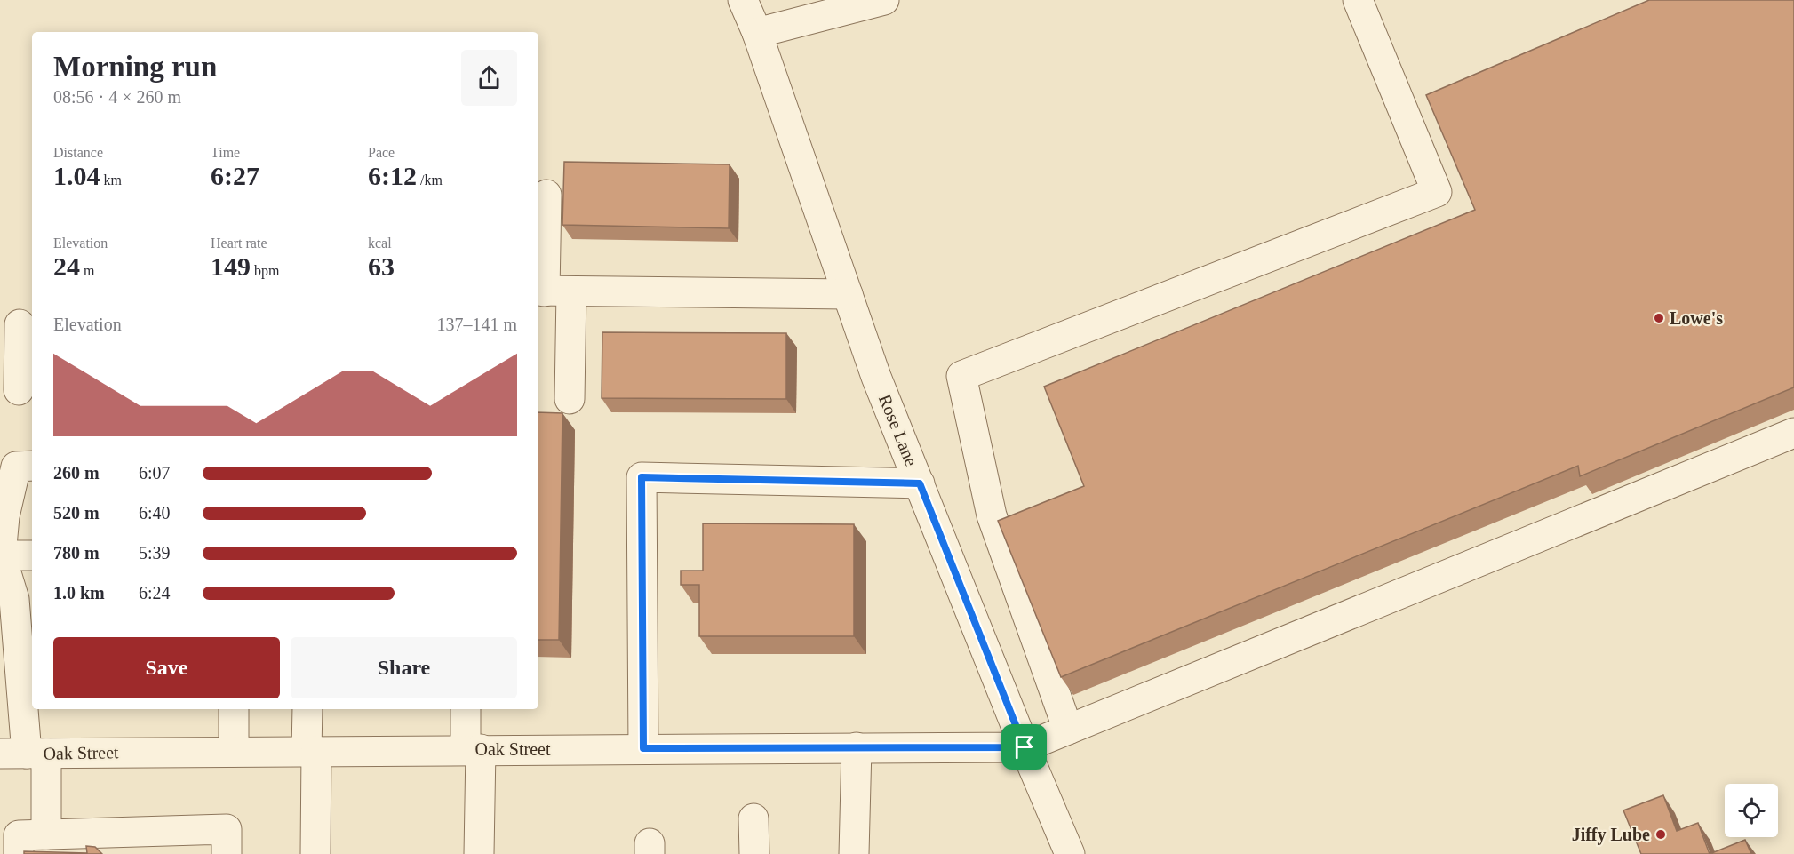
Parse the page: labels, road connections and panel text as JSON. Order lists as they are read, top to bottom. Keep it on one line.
{"streets":{"street":["Rose Lane","Oak Street"]},"crossings":[["Rose Lane","Oak Street"]],"places":["Lowe's","Jiffy Lube"],"page":{"heading":["Morning run","08:56 · 4 × 260 m"],"stats":[["Distance","1.04 km"],["Time","6:27"],["Pace","6:12 /km"],["Elevation","24 m"],["Heart rate","149 bpm"],["kcal","63"]],"chart":["Elevation","137–141 m"],"list":[{"name":"260 m","note":"6:07"},{"name":"520 m","note":"6:40"},{"name":"780 m","note":"5:39"},{"name":"1.0 km","note":"6:24"}],"buttons":["Save","Share"]}}
